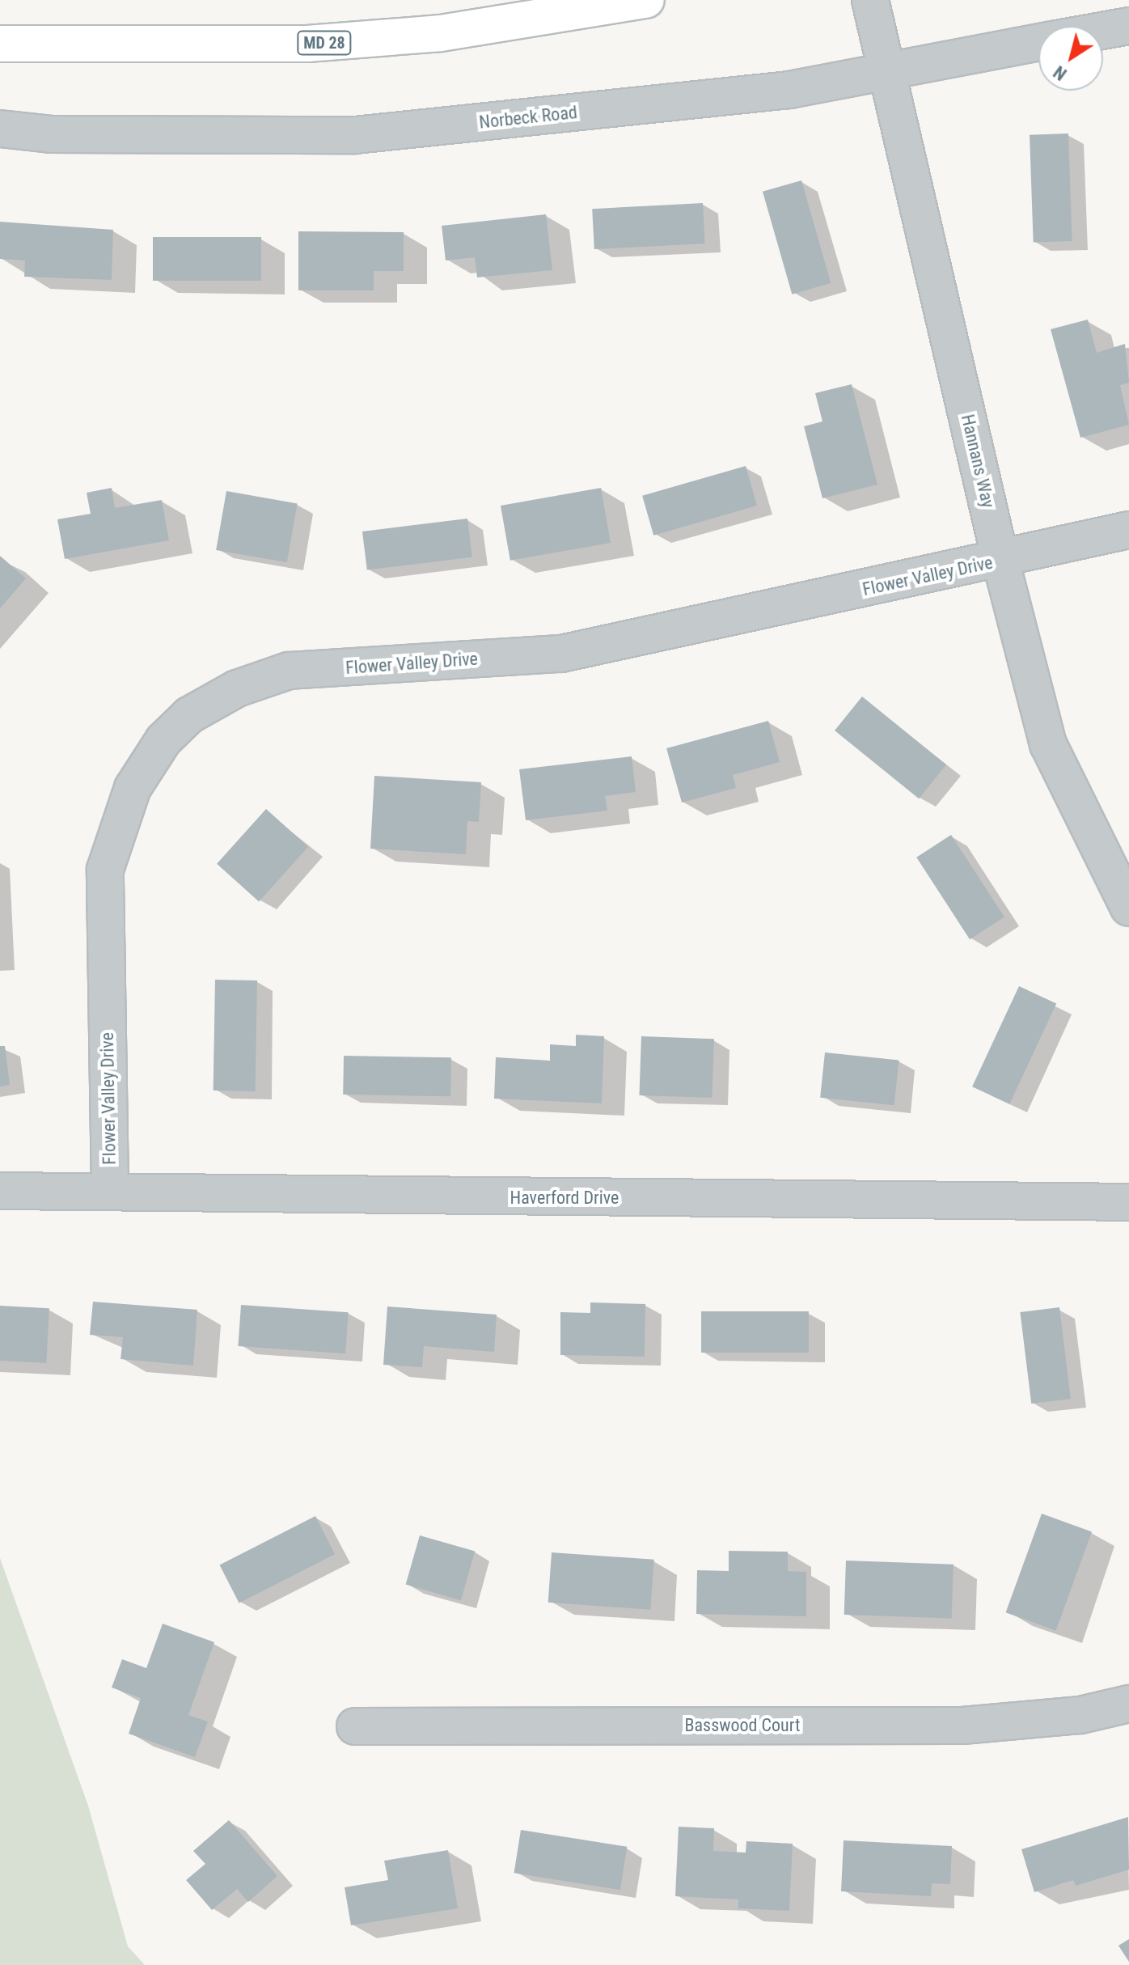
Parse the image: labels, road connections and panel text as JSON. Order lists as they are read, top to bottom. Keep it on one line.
{"streets":{"main road":["MD 28"],"street":["Norbeck Road","Hannans Way","Flower Valley Drive","Haverford Drive","Basswood Court"]},"crossings":[["Norbeck Road","Hannans Way"],["Hannans Way","Flower Valley Drive"],["Flower Valley Drive","Haverford Drive"]],"north":"bottom left"}
